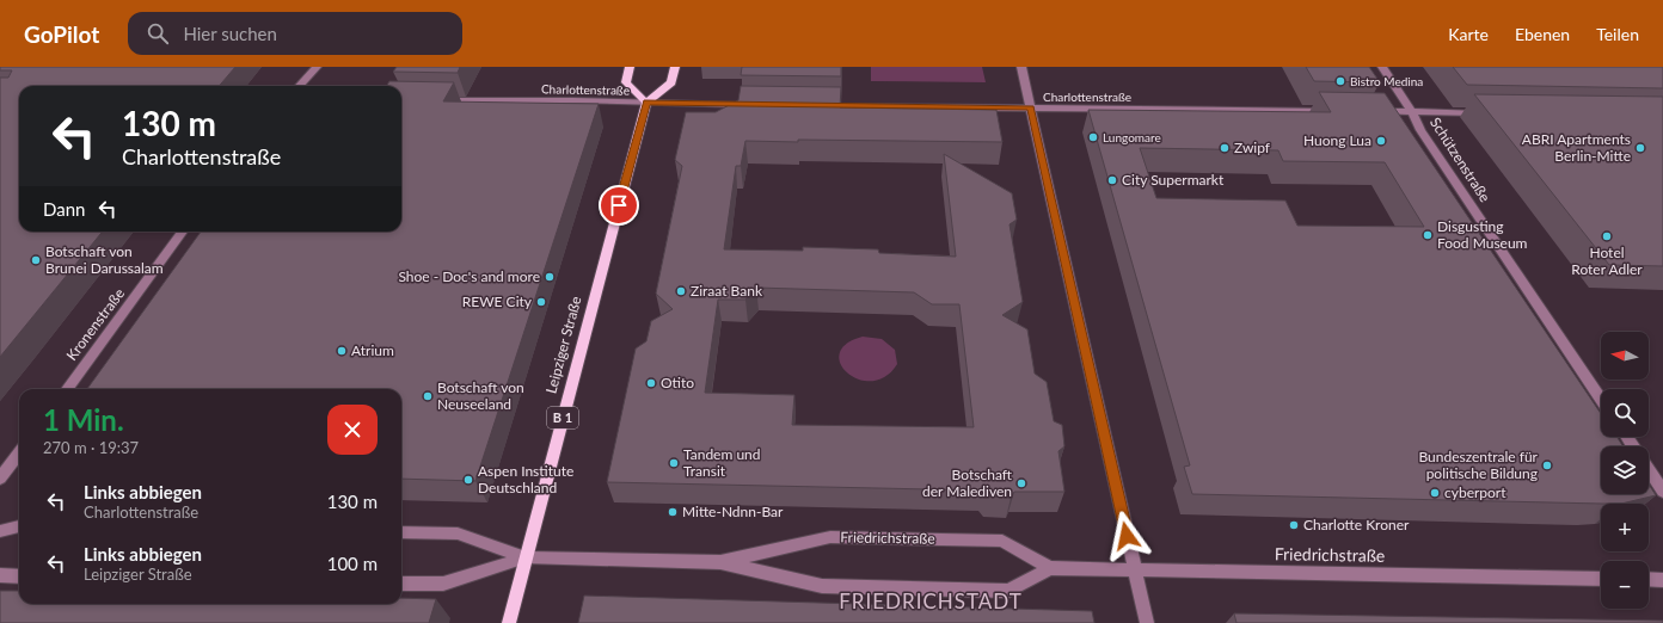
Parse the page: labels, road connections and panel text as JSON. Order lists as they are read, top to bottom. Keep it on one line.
{"streets":{"main road":["Leipziger Straße","B 1"],"street":["Charlottenstraße","Schützenstraße","Kronenstraße","Friedrichstraße"]},"crossings":[["Charlottenstraße","Leipziger Straße"],["Leipziger Straße","Friedrichstraße"]],"districts":["FRIEDRICHSTADT"],"places":["Bistro Medina","Lungomare","Huong Lua","Zwipf","ABRI Apartments Berlin-Mitte","City Supermarkt","Disgusting Food Museum","Hotel Roter Adler","Botschaft von Brunei Darussalam","Shoe - Doc's and more","Ziraat Bank","REWE City","Atrium","Otito","Botschaft von Neuseeland","Tandem und Transit","Bundeszentrale für politische Bildung","Aspen Institute Deutschland","Botschaft der Malediven","cyberport","Mitte-Ndnn-Bar","Charlotte Kroner"],"north":"left","page":{"header":"GoPilot","search":"Hier suchen","nav":["Karte","Ebenen","Teilen"],"turn":["130 m","Charlottenstraße"],"then":"Dann","map_buttons":["+","−"],"heading":["1 Min.","270 m · 19:37"],"list":[{"name":"Links abbiegen","note":"Charlottenstraße","value":"130 m"},{"name":"Links abbiegen","note":"Leipziger Straße","value":"100 m"}]}}
